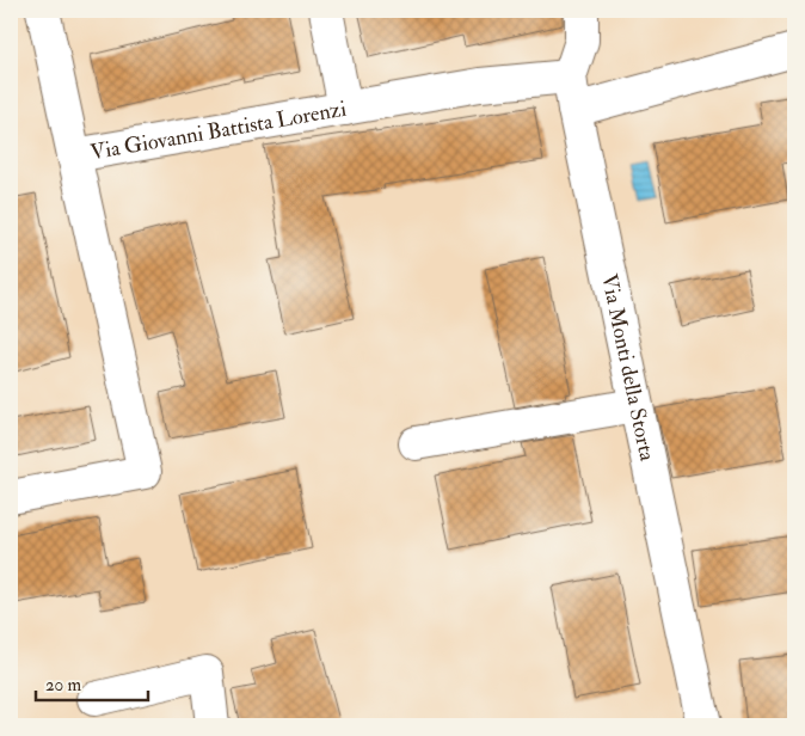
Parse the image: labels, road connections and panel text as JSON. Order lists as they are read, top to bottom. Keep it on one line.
{"streets":{"street":["Via Giovanni Battista Lorenzi","Via Monti della Storta"]},"crossings":[["Via Giovanni Battista Lorenzi","Via Monti della Storta"]],"scale_bar":"20 m"}
